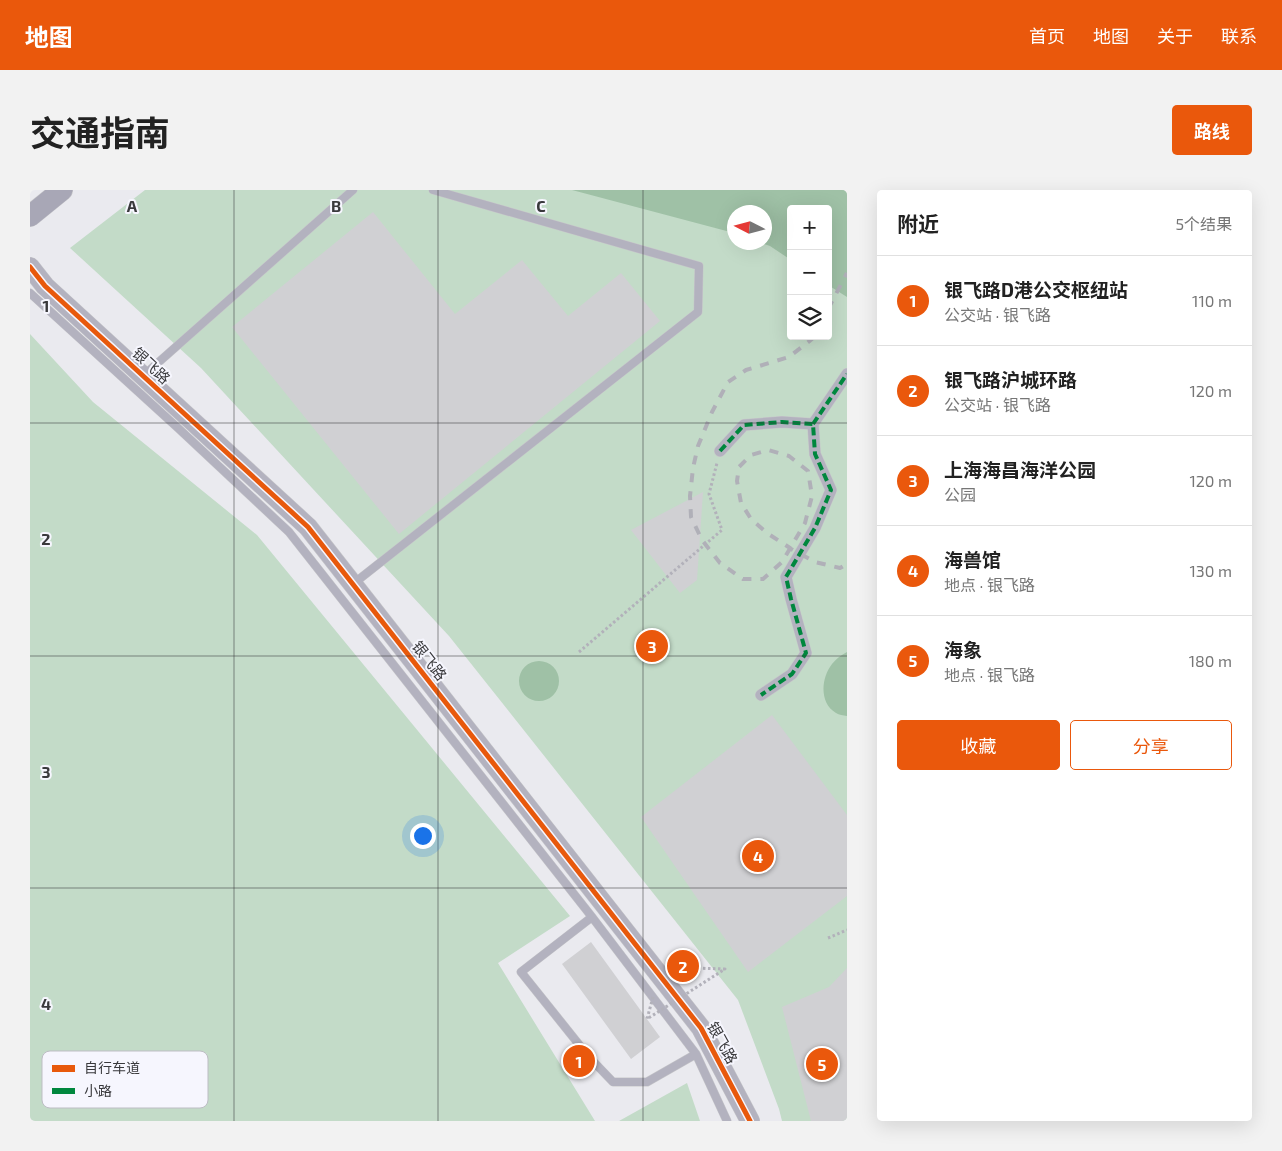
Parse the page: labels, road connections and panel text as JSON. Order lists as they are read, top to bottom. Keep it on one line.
{"streets":{"street":["银飞路"]},"legend":["自行车道","小路"],"north":"left","page":{"header":"地图","nav":["首页","地图","关于","联系"],"title":"交通指南","buttons":["路线",["收藏","分享"]],"heading":["附近","5个结果"],"map_buttons":["+","−"],"list":[{"mark":"1","name":"银飞路D港公交枢纽站","note":"公交站 · 银飞路","value":"110 m"},{"mark":"2","name":"银飞路沪城环路","note":"公交站 · 银飞路","value":"120 m"},{"mark":"3","name":"上海海昌海洋公园","note":"公园","value":"120 m"},{"mark":"4","name":"海兽馆","note":"地点 · 银飞路","value":"130 m"},{"mark":"5","name":"海象","note":"地点 · 银飞路","value":"180 m"}],"pins":["3","4","2","1","5"]},"grid":{"columns":["A","B","C"],"rows":["1","2","3","4"]}}
